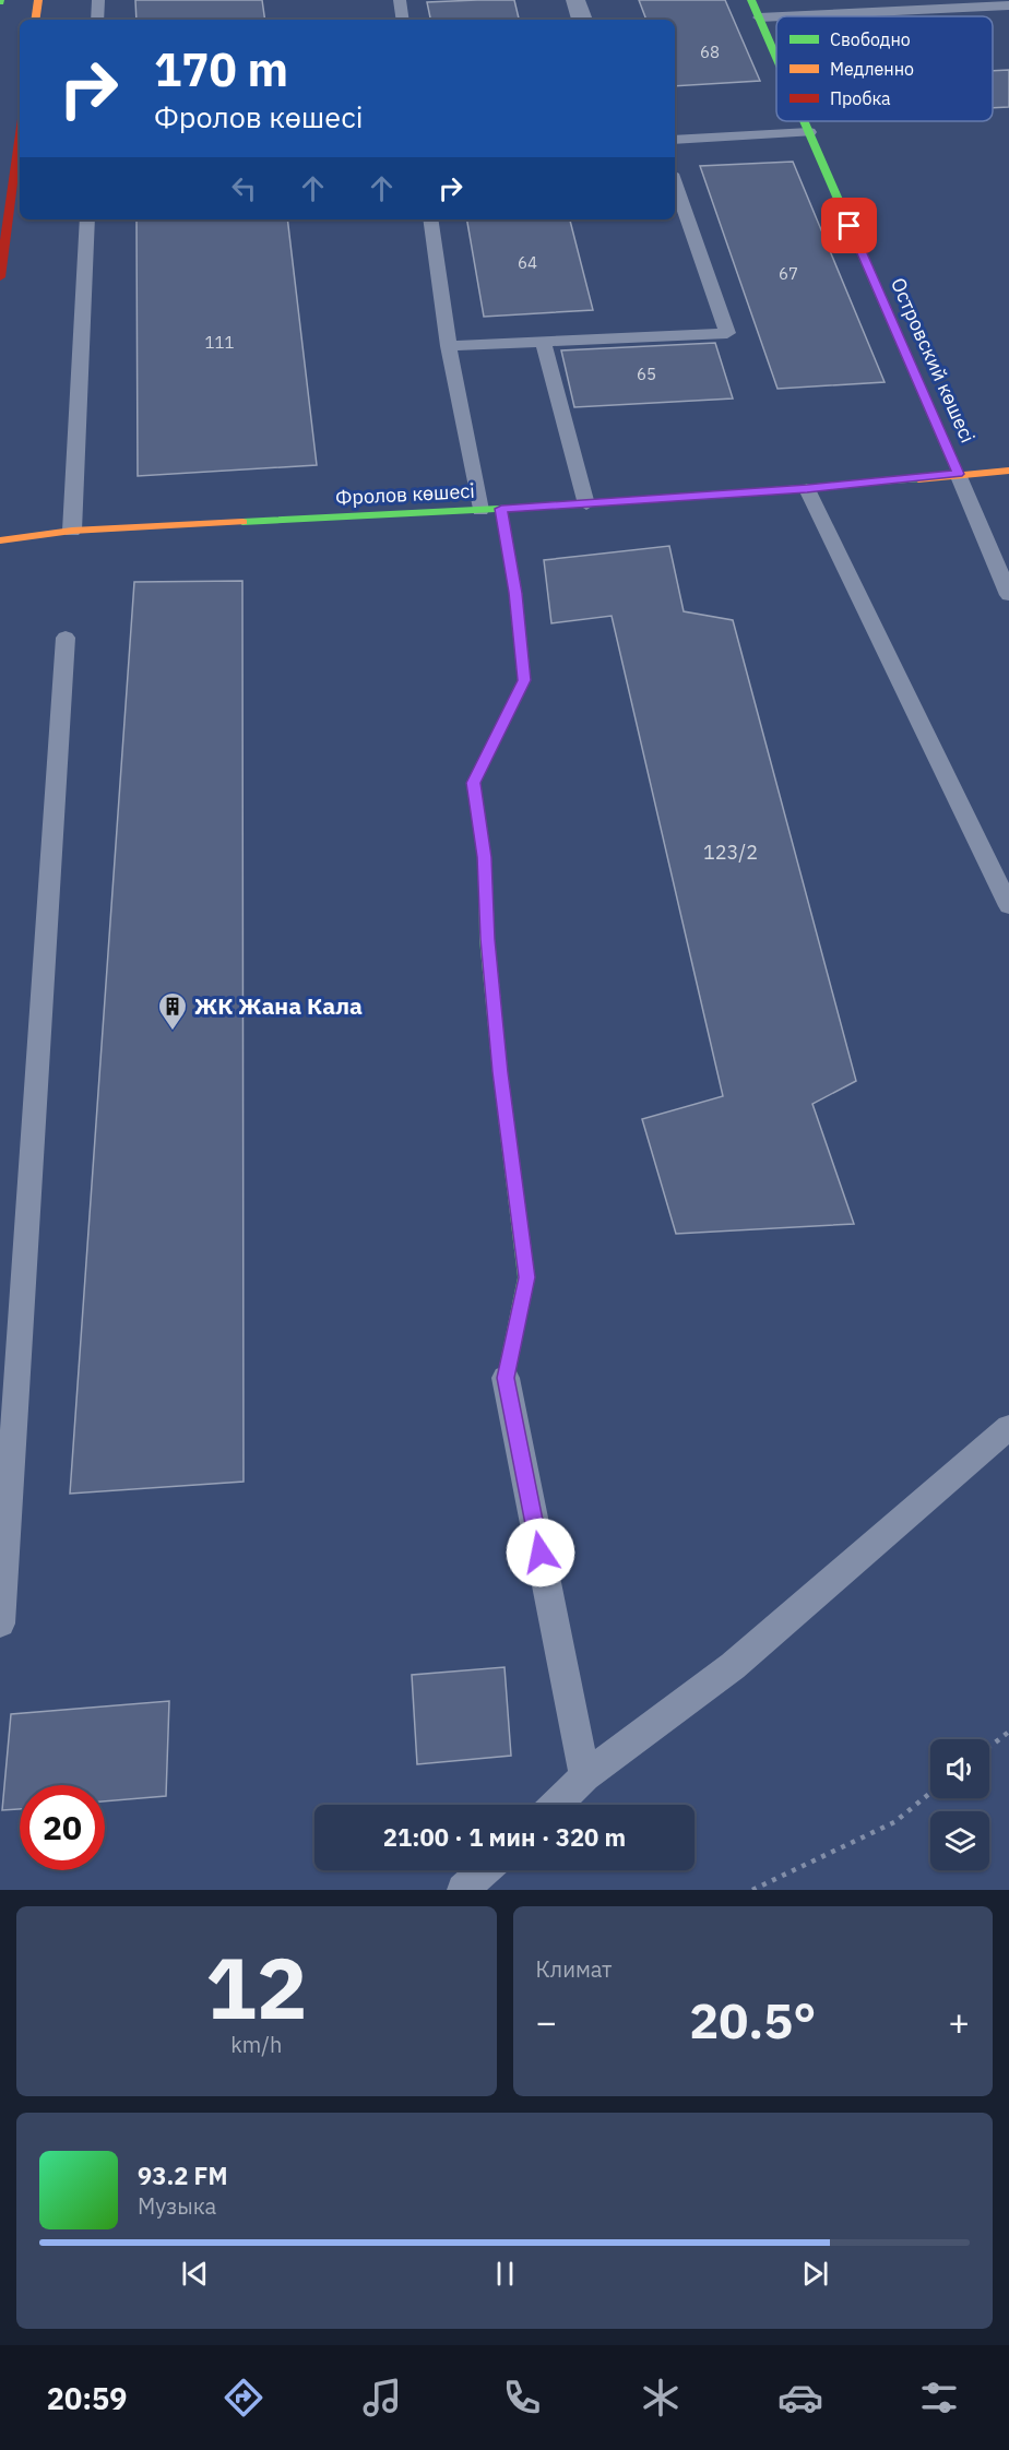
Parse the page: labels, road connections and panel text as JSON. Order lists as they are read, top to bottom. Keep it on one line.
{"streets":{"street":["Островский көшесі","Фролов көшесі"]},"crossings":[["Островский көшесі","Фролов көшесі"]],"places":{"building":["ЖК Жана Кала"]},"house_numbers":["68","64","67","111","65","123/2"],"legend":["Свободно","Медленно","Пробка"],"page":{"turn":["170 m","Фролов көшесі"],"limit":"20","trip":"21:00 · 1 мин · 320 m","tile":[["12","km/h"],"Климат"],"heat":["−","20.5°","+"],"song":["93.2 FM","Музыка"],"tabs":"20:59"}}
